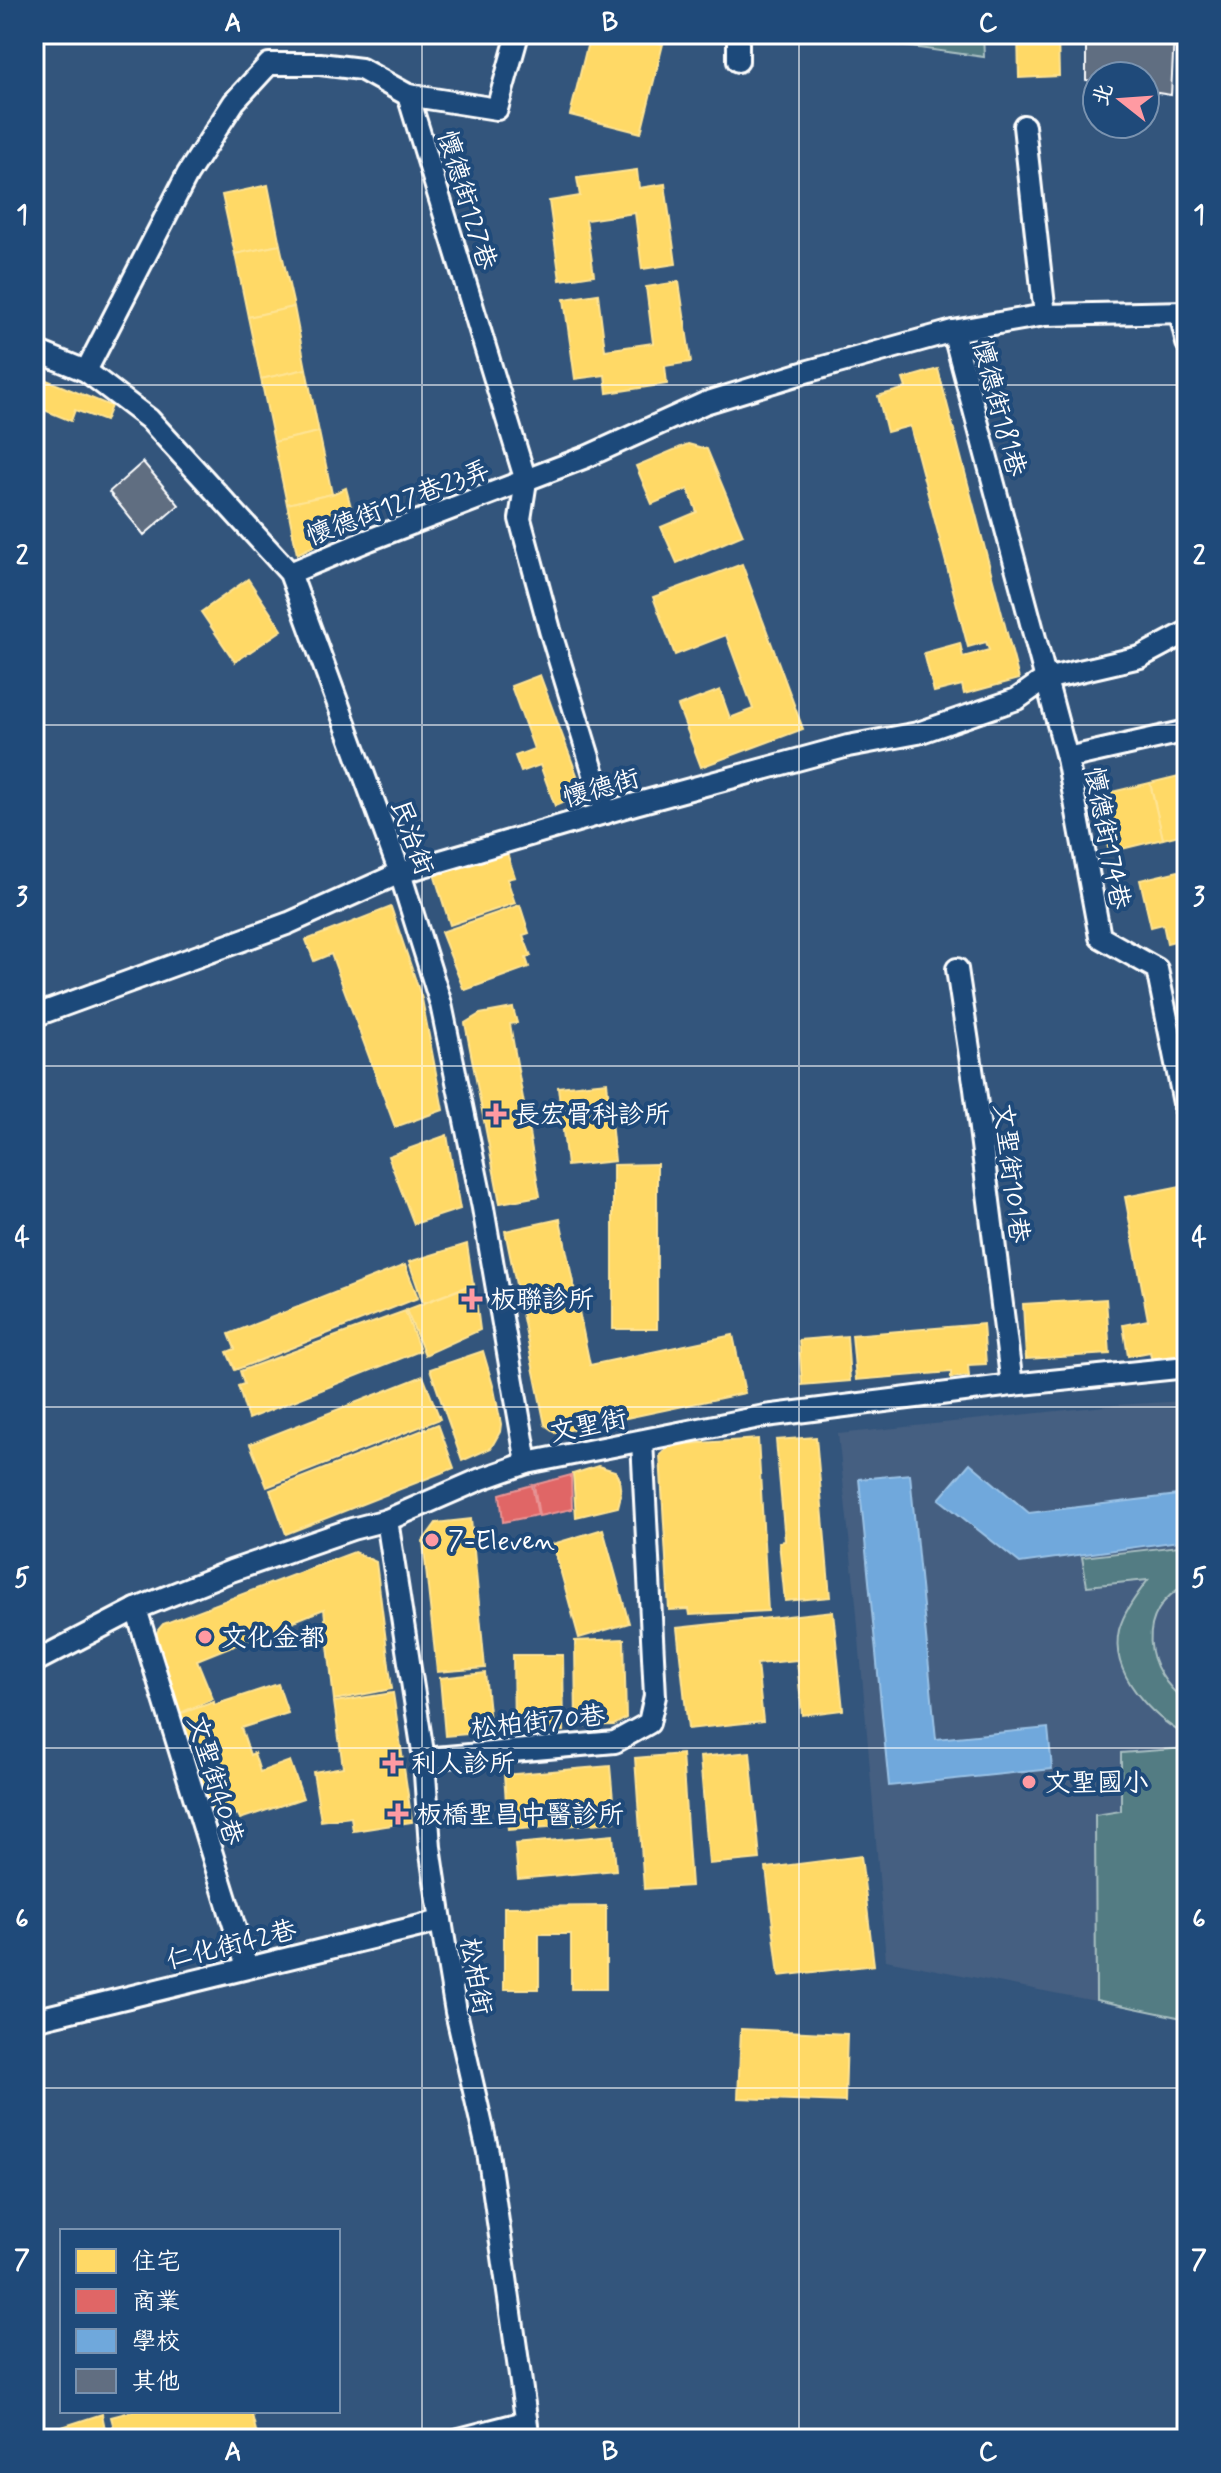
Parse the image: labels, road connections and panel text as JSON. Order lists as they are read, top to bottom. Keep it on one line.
{"streets":{"street":["懷德街127巷","懷德街181巷","懷德街127巷23弄","懷德街","民治街","懷德街174巷","文聖街101巷","文聖街","松柏街70巷","文聖街40巷","仁化街42巷","松柏街"]},"crossings":[["懷德街127巷","懷德街127巷23弄"],["懷德街127巷","懷德街"],["懷德街181巷","懷德街"],["懷德街181巷","懷德街174巷"],["懷德街127巷23弄","民治街"],["懷德街","民治街"],["懷德街","懷德街174巷"],["民治街","文聖街"],["文聖街101巷","文聖街"],["文聖街","松柏街70巷"],["文聖街","文聖街40巷"],["文聖街","松柏街"],["松柏街70巷","松柏街"],["文聖街40巷","仁化街42巷"],["仁化街42巷","松柏街"]],"places":{"health":["長宏骨科診所","板聯診所","利人診所","板橋聖昌中醫診所"],"other":["7-Eleven","文化金都","文聖國小"]},"legend":["住宅","商業","學校","其他"],"north":"left","grid":{"columns":["A","B","C"],"rows":["1","2","3","4","5","6","7"]}}
